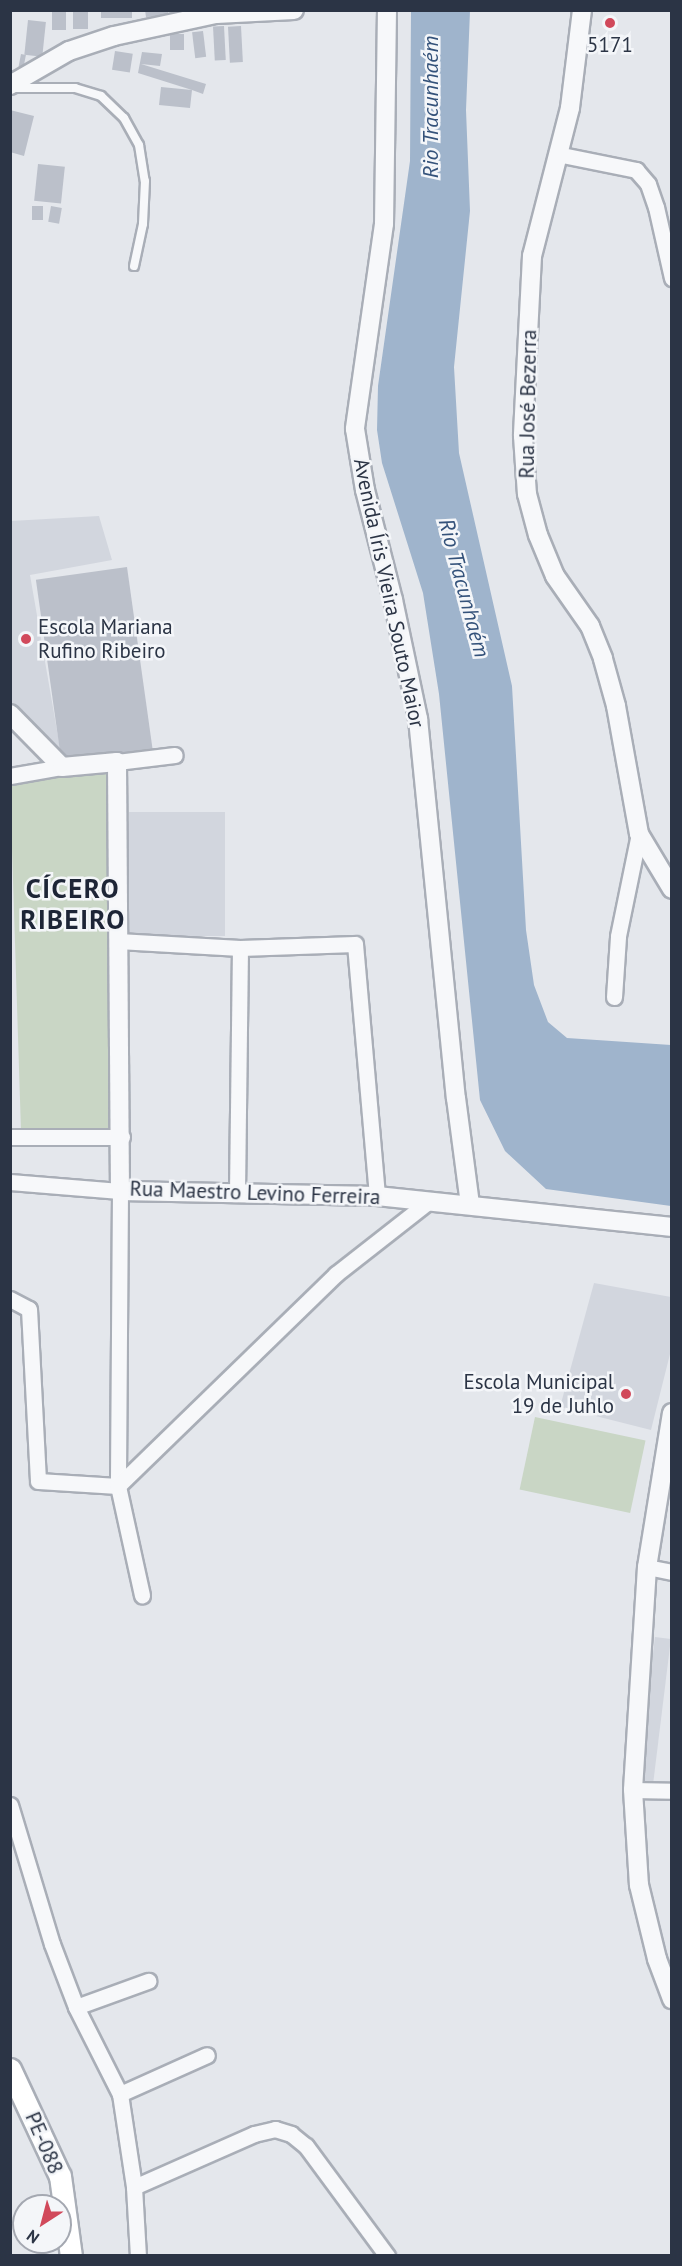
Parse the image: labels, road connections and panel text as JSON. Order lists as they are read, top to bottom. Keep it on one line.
{"streets":{"main road":["PE-088"],"street":["Rua José Bezerra","Avenida Íris Vieira Souto Maior","Rua Maestro Levino Ferreira"]},"crossings":[["Avenida Íris Vieira Souto Maior","Rua Maestro Levino Ferreira"]],"districts":["CÍCERO RIBEIRO"],"water":["Rio Tracunhaém"],"places":["5171","Escola Mariana Rufino Ribeiro","Escola Municipal 19 de Juhlo"],"north":"bottom left"}
